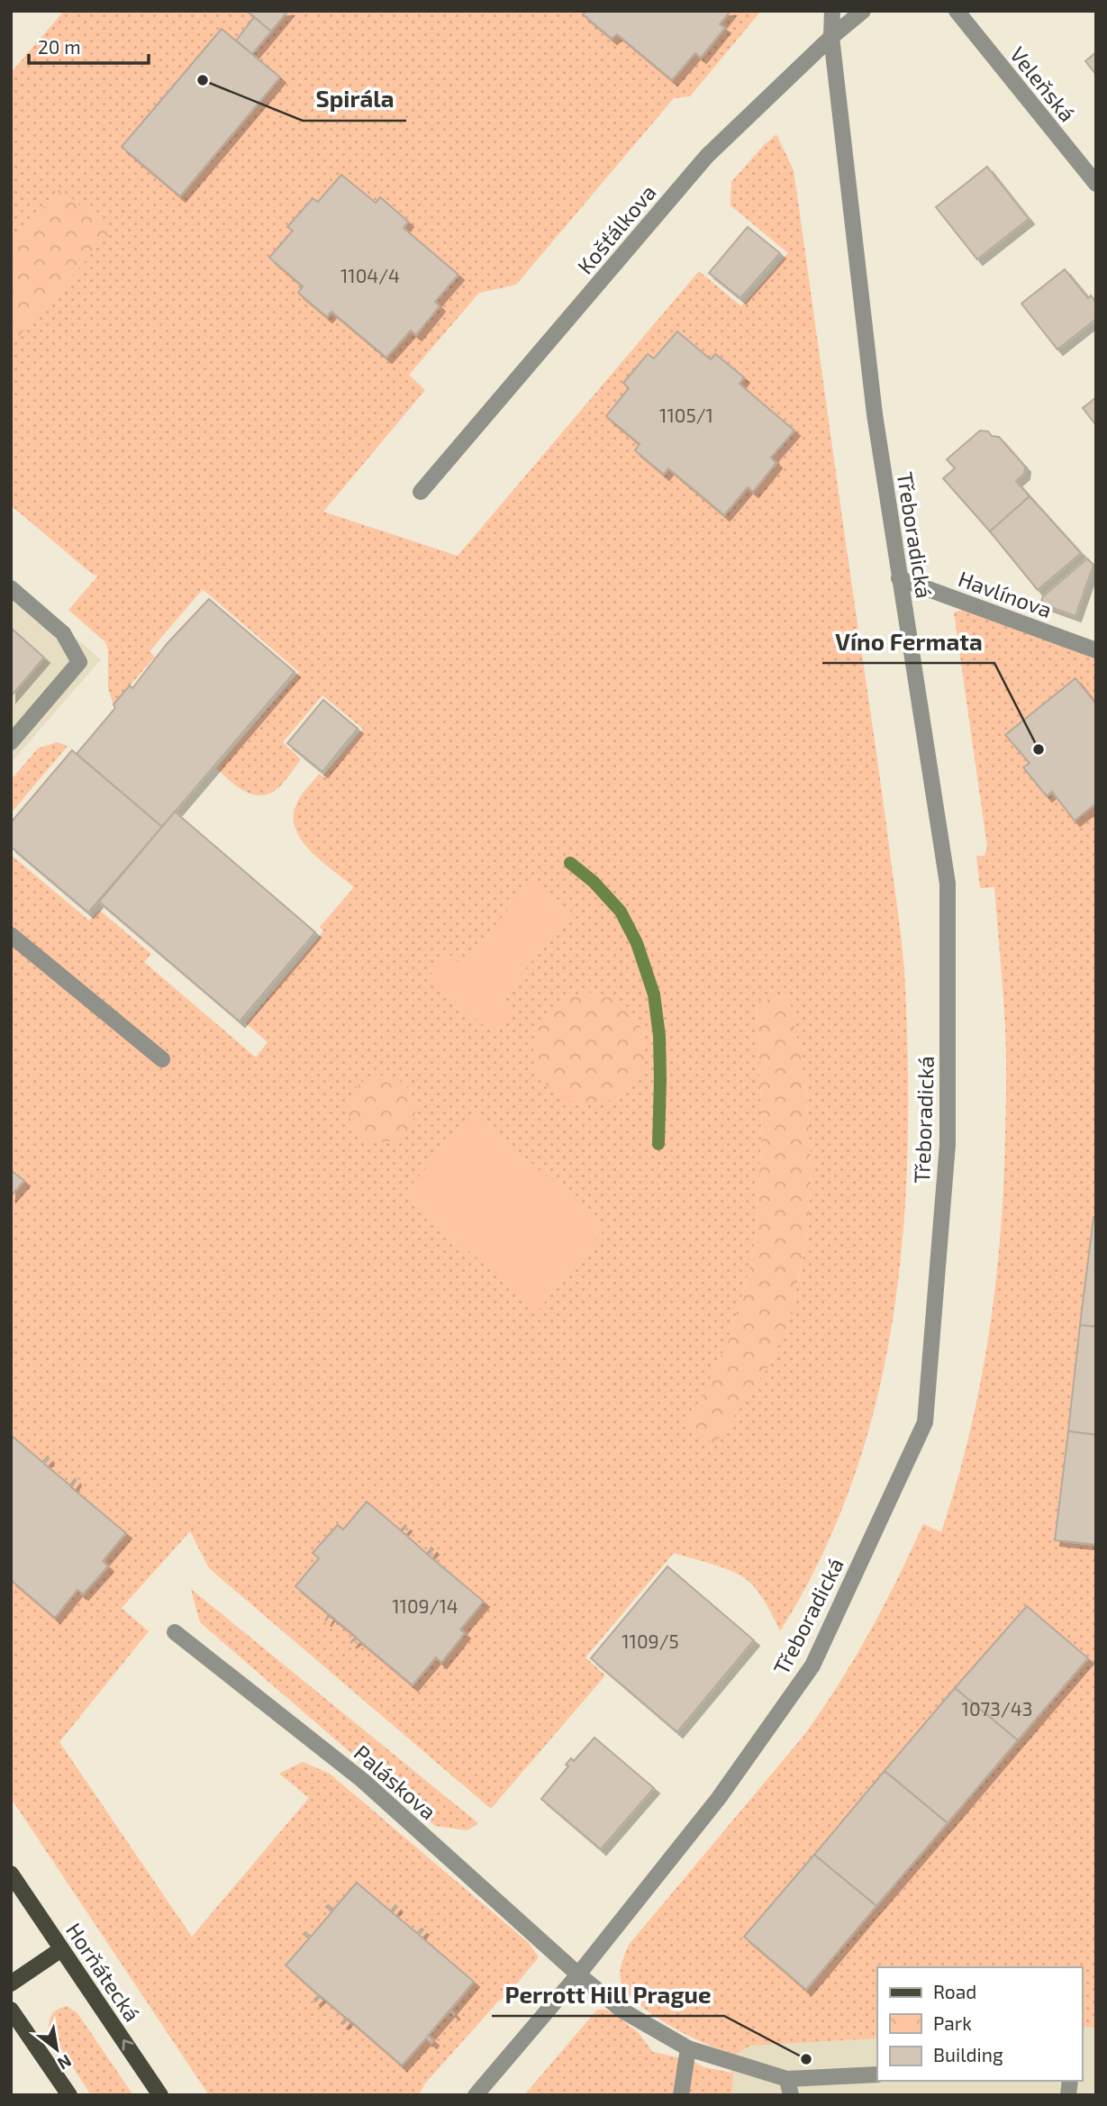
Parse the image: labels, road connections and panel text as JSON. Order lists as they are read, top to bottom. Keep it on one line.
{"streets":{"main road":["Horňátecká"],"street":["Veleňská","Košťálkova","Třeboradická","Havlínova","Paláskova"]},"crossings":[["Košťálkova","Třeboradická"],["Třeboradická","Havlínova"],["Třeboradická","Paláskova"]],"places":["Spirála","Víno Fermata","Perrott Hill Prague"],"house_numbers":["1104/4","1105/1","1109/14","1109/5","1073/43"],"legend":["Road","Park","Building"],"scale_bar":"20 m","north":"bottom right"}
